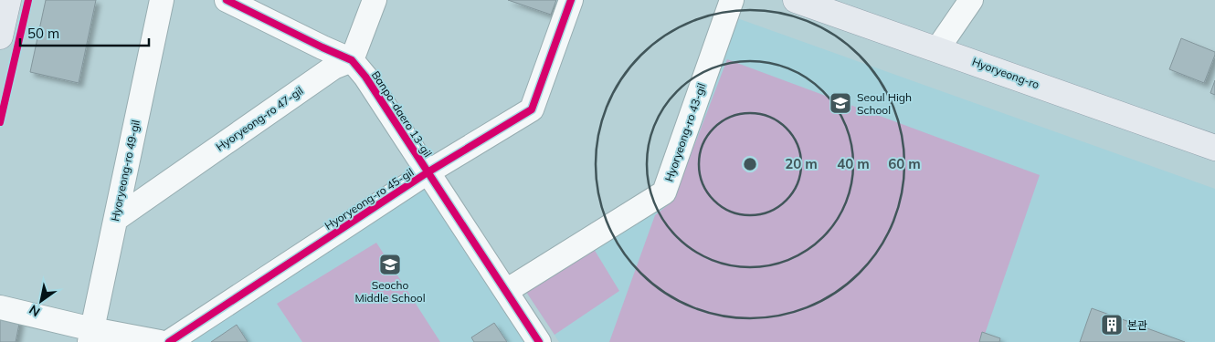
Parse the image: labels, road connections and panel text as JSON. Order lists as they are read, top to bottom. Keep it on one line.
{"streets":{"main road":["Hyoryeong-ro"],"street":["Banpo-daero 13-gil","Hyoryeong-ro 47-gil","Hyoryeong-ro 43-gil","Hyoryeong-ro 49-gil","Hyoryeong-ro 45-gil"]},"crossings":[["Banpo-daero 13-gil","Hyoryeong-ro 47-gil"],["Banpo-daero 13-gil","Hyoryeong-ro 43-gil"],["Banpo-daero 13-gil","Hyoryeong-ro 45-gil"],["Hyoryeong-ro 47-gil","Hyoryeong-ro 49-gil"]],"places":{"school or university":["Seoul High School","Seocho Middle School"],"building":["본관"]},"scale_bar":"50 m","north":"bottom left","rings":["20 m","40 m","60 m"]}
